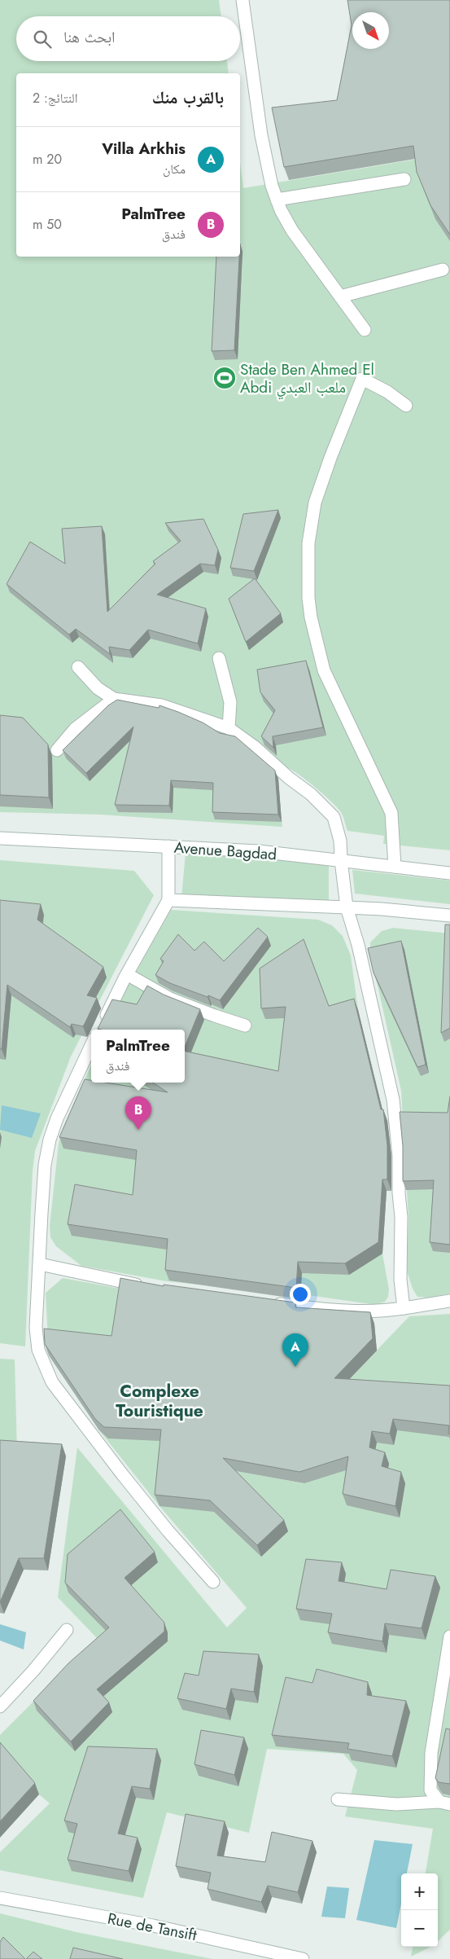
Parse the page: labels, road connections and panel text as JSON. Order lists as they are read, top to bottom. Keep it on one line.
{"streets":{"street":["Avenue Bagdad","Rue de Tansift"]},"districts":["Complexe Touristique"],"places":{"sports":["Stade Ben Ahmed El Abdi ملعب العبدي"]},"north":"bottom right","page":{"search":"ابحث هنا","heading":["بالقرب منك","النتائج: 2"],"list":[{"mark":"A","name":"Villa Arkhis","note":"مكان","value":"20 m"},{"mark":"B","name":"PalmTree","note":"فندق","value":"50 m"}],"popup":["PalmTree","فندق"],"pins":["B","A"],"map_buttons":["+","−"]}}
